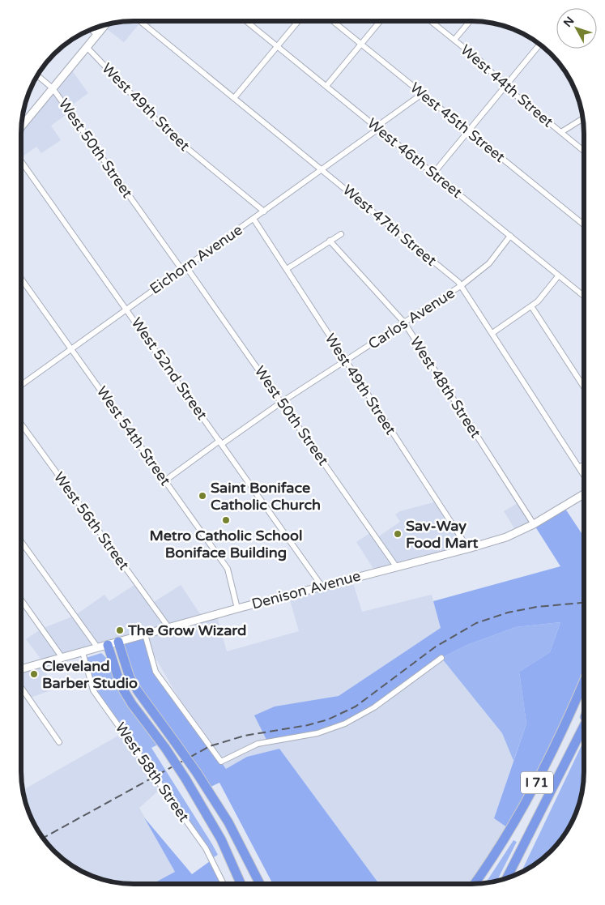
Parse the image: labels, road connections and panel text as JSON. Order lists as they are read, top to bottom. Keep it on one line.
{"streets":{"highway":["I 71"],"main road":["Denison Avenue"],"street":["West 44th Street","West 49th Street","West 45th Street","West 50th Street","West 46th Street","West 47th Street","Eichorn Avenue","Carlos Avenue","West 52nd Street","West 48th Street","West 54th Street","West 56th Street","West 58th Street"]},"crossings":[["West 49th Street","Eichorn Avenue"],["West 49th Street","Carlos Avenue"],["West 49th Street","Denison Avenue"],["West 45th Street","Eichorn Avenue"],["West 50th Street","Eichorn Avenue"],["West 50th Street","Carlos Avenue"],["West 50th Street","Denison Avenue"],["West 46th Street","Eichorn Avenue"],["West 46th Street","Carlos Avenue"],["West 47th Street","Eichorn Avenue"],["West 47th Street","Carlos Avenue"],["Eichorn Avenue","West 52nd Street"],["Eichorn Avenue","West 54th Street"],["Carlos Avenue","West 52nd Street"],["Carlos Avenue","West 48th Street"],["Carlos Avenue","West 54th Street"],["West 52nd Street","Denison Avenue"],["West 48th Street","Denison Avenue"],["West 54th Street","Denison Avenue"],["West 56th Street","Denison Avenue"],["Denison Avenue","West 58th Street"]],"places":["Saint Boniface Catholic Church","Metro Catholic School Boniface Building","Sav-Way Food Mart","The Grow Wizard","Cleveland Barber Studio"],"north":"top left"}
